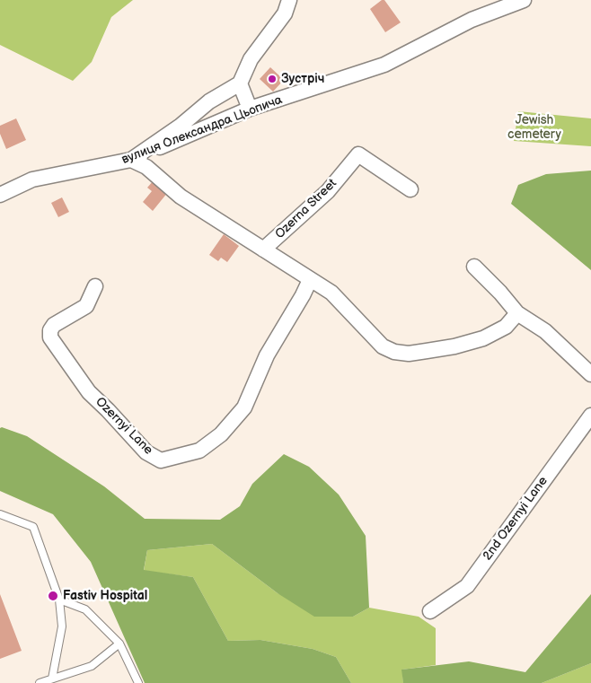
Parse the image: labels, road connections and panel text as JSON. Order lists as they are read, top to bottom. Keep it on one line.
{"streets":{"street":["вулиця Олександра Цьопича","Ozerna Street","Ozernyi Lane","2nd Ozernyi Lane"]},"crossings":[["вулиця Олександра Цьопича","Ozerna Street"],["Ozerna Street","Ozernyi Lane"]],"parks":["Jewish cemetery"],"places":["Зустріч","Fastiv Hospital"]}
